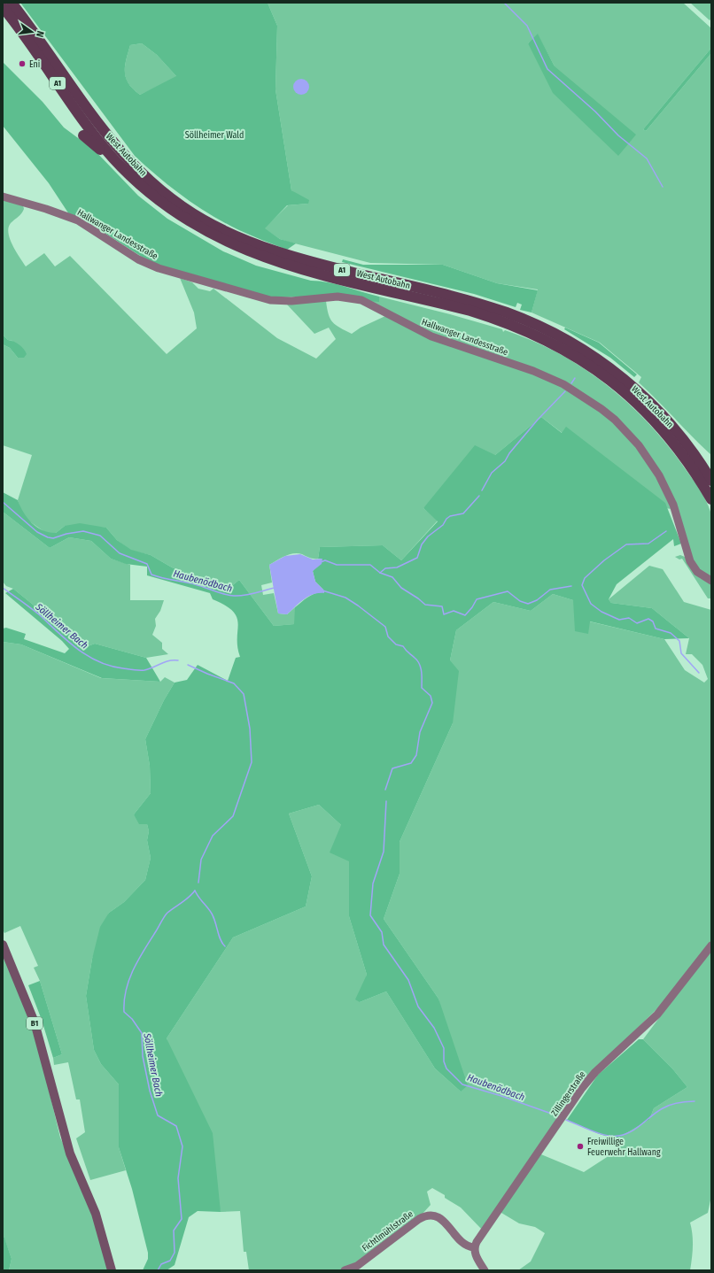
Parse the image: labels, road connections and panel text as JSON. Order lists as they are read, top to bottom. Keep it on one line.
{"streets":{"highway":["A1","West Autobahn"],"main road":["B1"],"street":["Hallwanger Landesstraße","Zillingerstraße","Fichtlmühlstraße"]},"crossings":[["Zillingerstraße","Fichtlmühlstraße"]],"water":["Haubenödbach","Söllheimer Bach"],"parks":["Söllheimer Wald"],"places":["Eni","Freiwillige Feuerwehr Hallwang"],"north":"right"}
